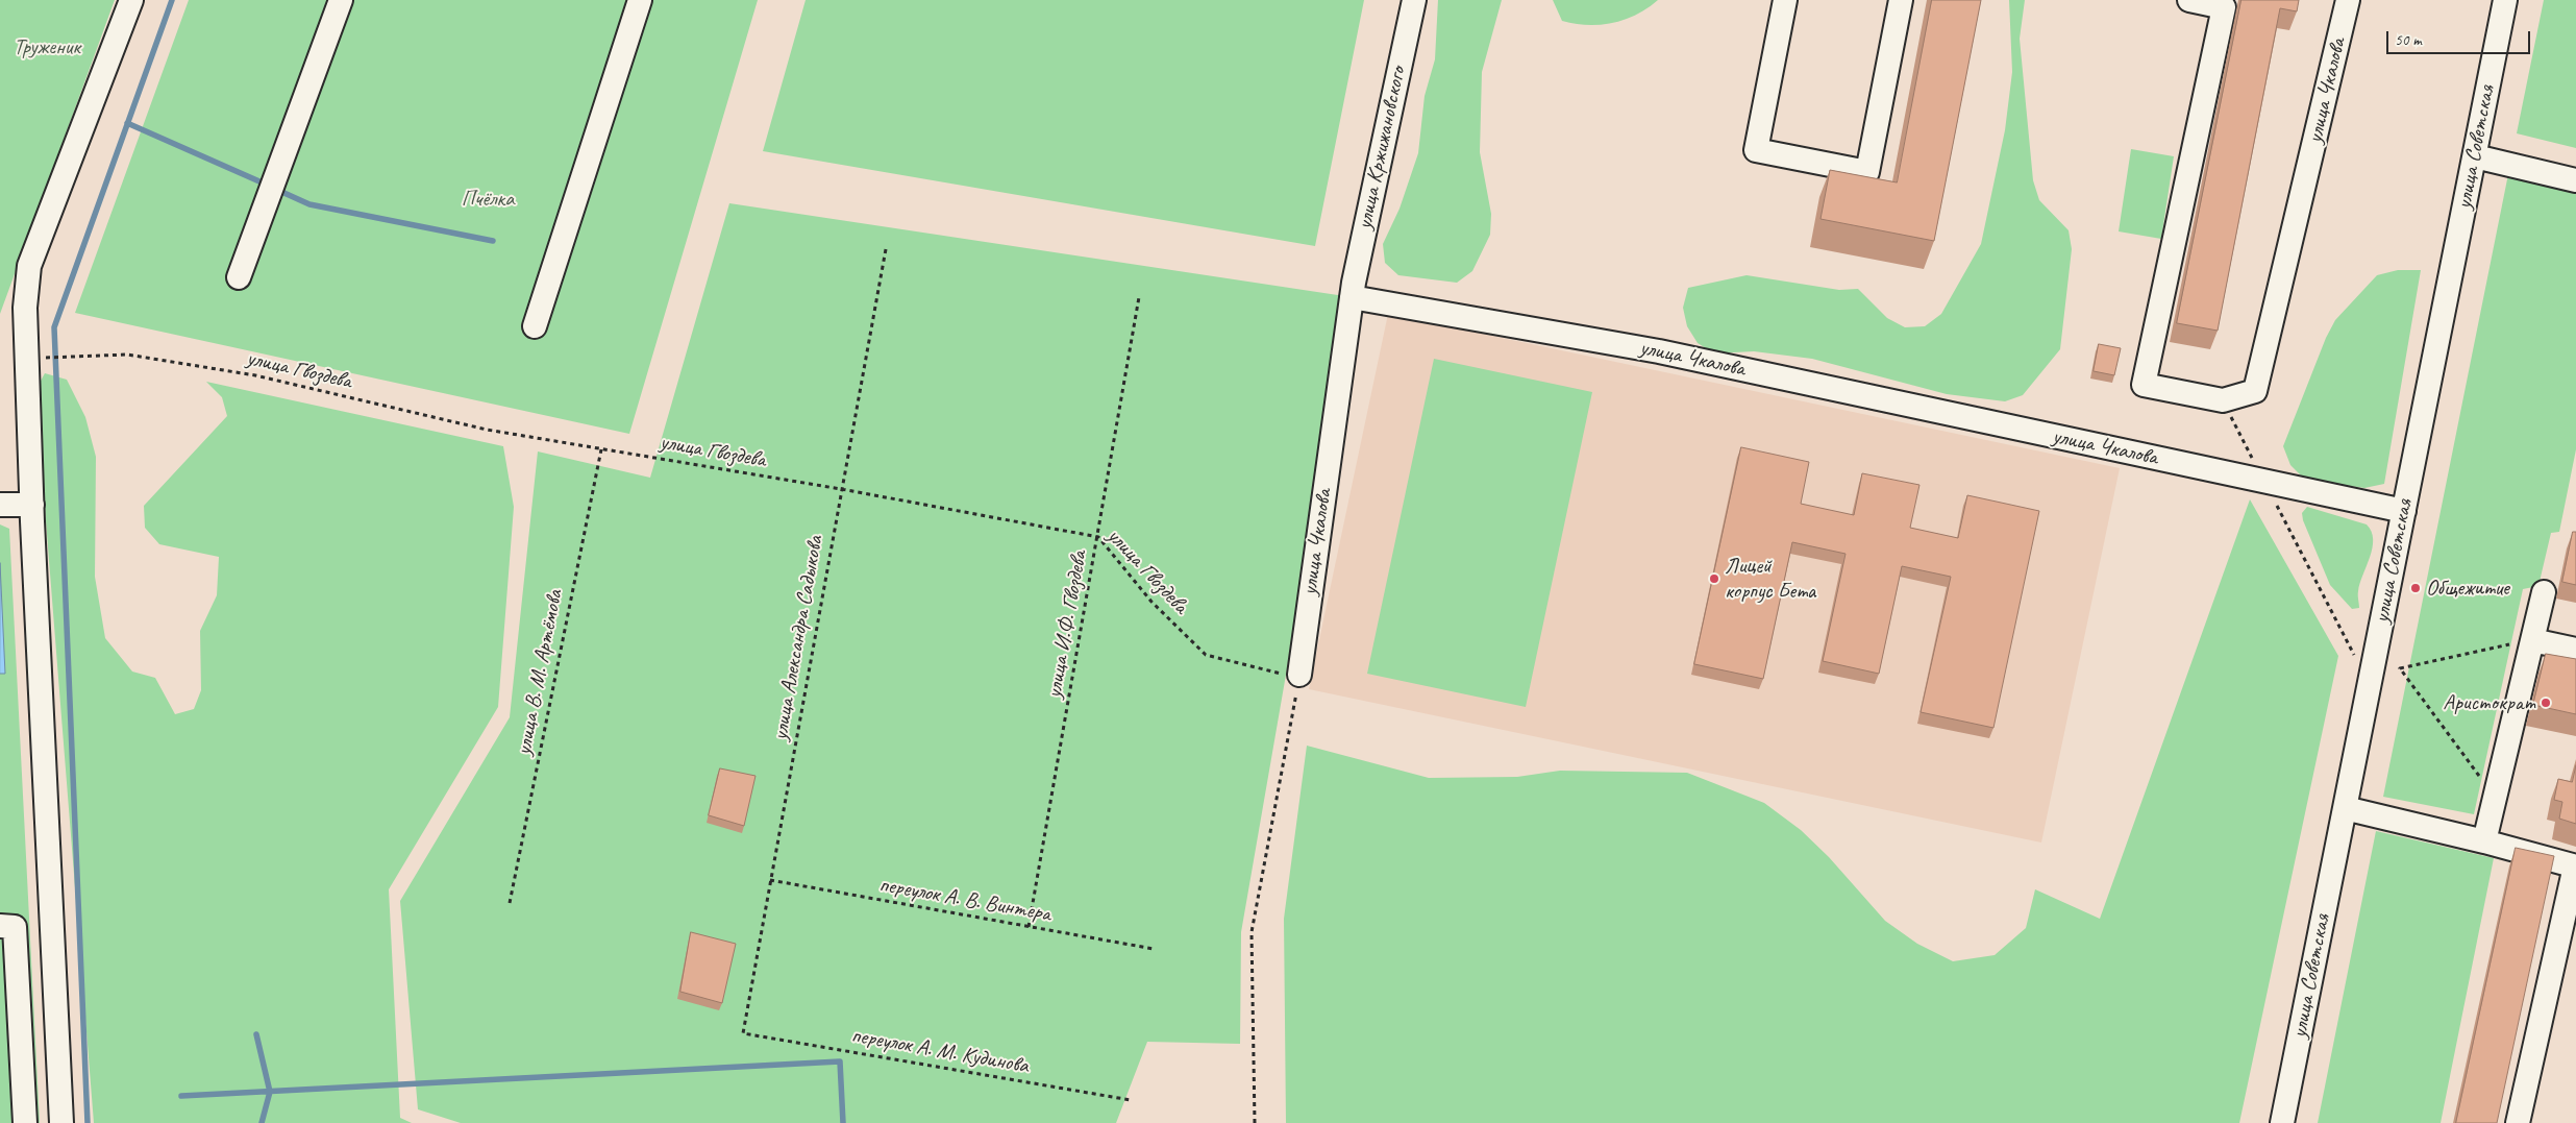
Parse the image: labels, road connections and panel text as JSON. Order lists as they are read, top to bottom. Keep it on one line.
{"streets":{"street":["улица Чкалова","улица Советская","улица Кржижановского"],"path":["улица Гвоздева","улица И.Ф. Гвоздева","улица Александра Садыкова","улица В. М. Артёмова","переулок А. В. Винтера","переулок А. М. Кудинова"]},"crossings":[["улица Чкалова","улица Советская"],["улица Чкалова","улица Кржижановского"],["улица Чкалова","улица Гвоздева"],["улица Гвоздева","улица И.Ф. Гвоздева"],["улица Гвоздева","улица Александра Садыкова"],["улица Гвоздева","улица В. М. Артёмова"],["улица И.Ф. Гвоздева","переулок А. В. Винтера"],["улица Александра Садыкова","переулок А. В. Винтера"],["улица Александра Садыкова","переулок А. М. Кудинова"]],"parks":["Труженик","Пчёлка"],"places":["Лицей корпус Бета","Общежитие","Аристократ"],"scale_bar":"50 m"}
